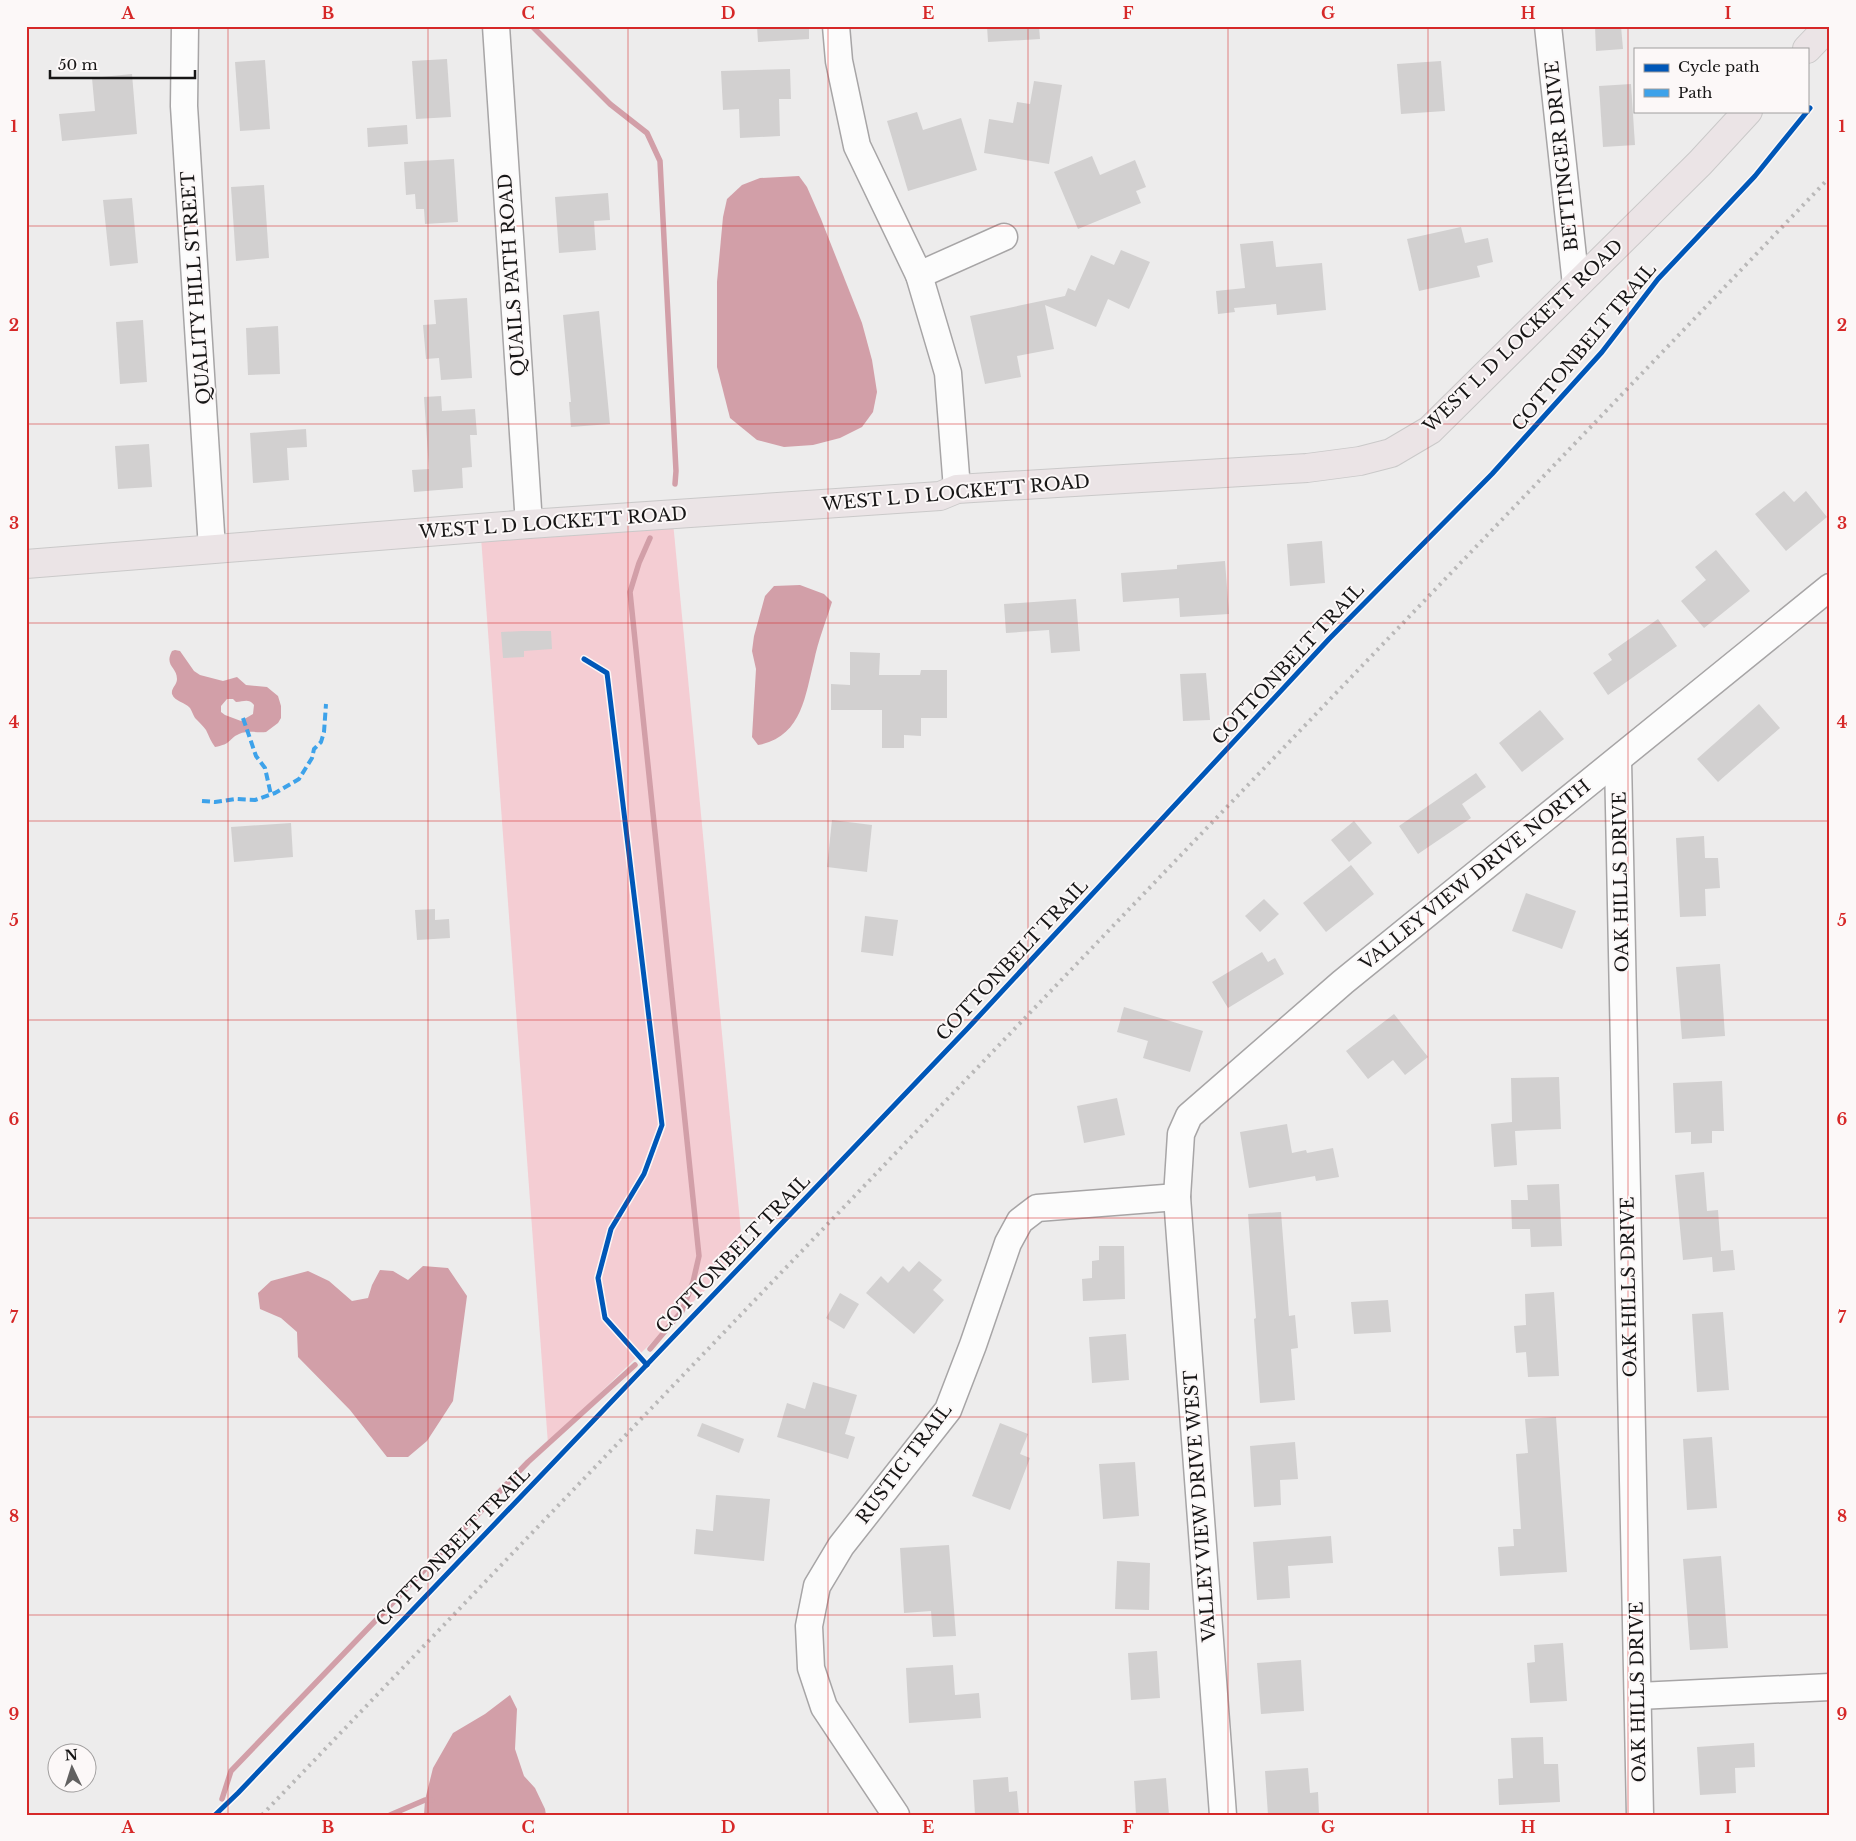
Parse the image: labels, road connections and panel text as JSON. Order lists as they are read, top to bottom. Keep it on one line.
{"streets":{"main road":["WEST L D LOCKETT ROAD"],"street":["BETTINGER DRIVE","QUAILS PATH ROAD","QUALITY HILL STREET","VALLEY VIEW DRIVE NORTH","OAK HILLS DRIVE","RUSTIC TRAIL","VALLEY VIEW DRIVE WEST"],"cycle path":["COTTONBELT TRAIL"]},"crossings":[["BETTINGER DRIVE","WEST L D LOCKETT ROAD"],["QUAILS PATH ROAD","WEST L D LOCKETT ROAD"],["QUALITY HILL STREET","WEST L D LOCKETT ROAD"],["VALLEY VIEW DRIVE NORTH","OAK HILLS DRIVE"],["VALLEY VIEW DRIVE NORTH","RUSTIC TRAIL"],["VALLEY VIEW DRIVE NORTH","VALLEY VIEW DRIVE WEST"],["RUSTIC TRAIL","VALLEY VIEW DRIVE WEST"]],"legend":["Cycle path","Path"],"scale_bar":"50 m","north":"top","grid":{"columns":["A","B","C","D","E","F","G","H","I"],"rows":["1","2","3","4","5","6","7","8","9"]}}
